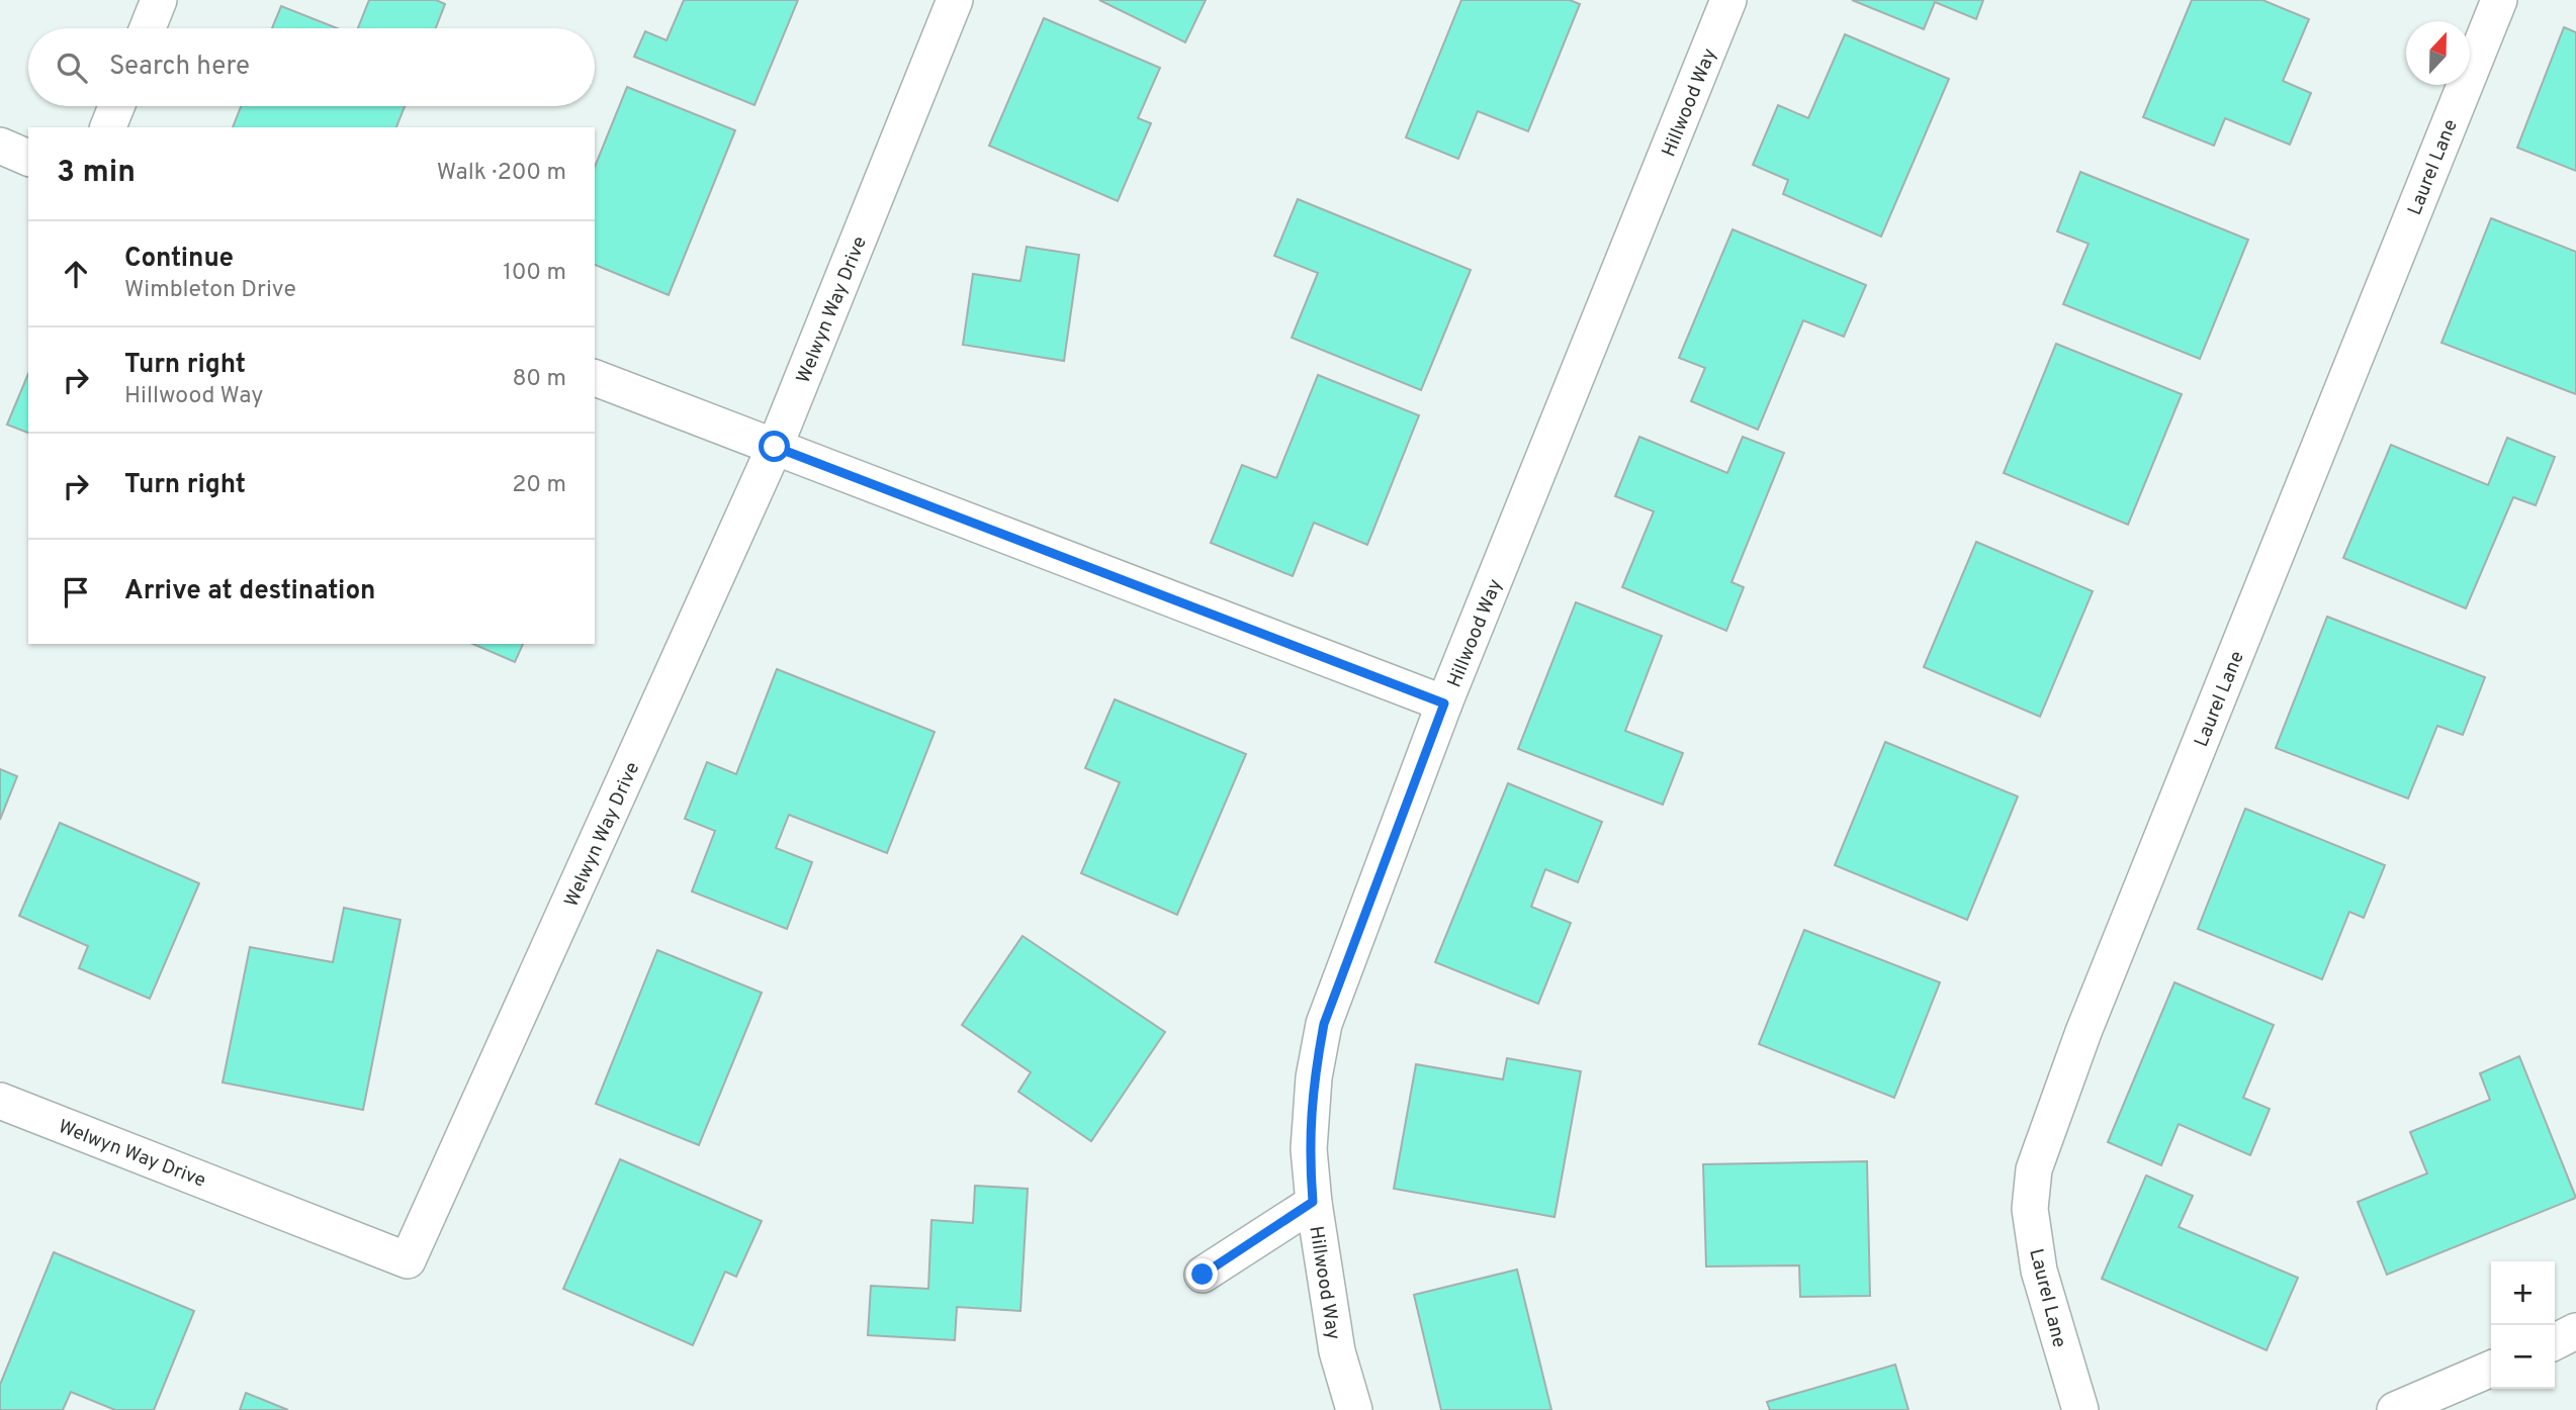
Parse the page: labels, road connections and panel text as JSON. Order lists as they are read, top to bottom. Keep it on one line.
{"streets":{"street":["Hillwood Way","Laurel Lane","Welwyn Way Drive"]},"north":"top","page":{"search":"Search here","heading":["3 min","Walk · 200 m"],"list":[["Continue","Wimbleton Drive","100 m"],["Turn right","Hillwood Way","80 m"],["Turn right","20 m"],"Arrive at destination"],"map_buttons":["+","−"]}}
